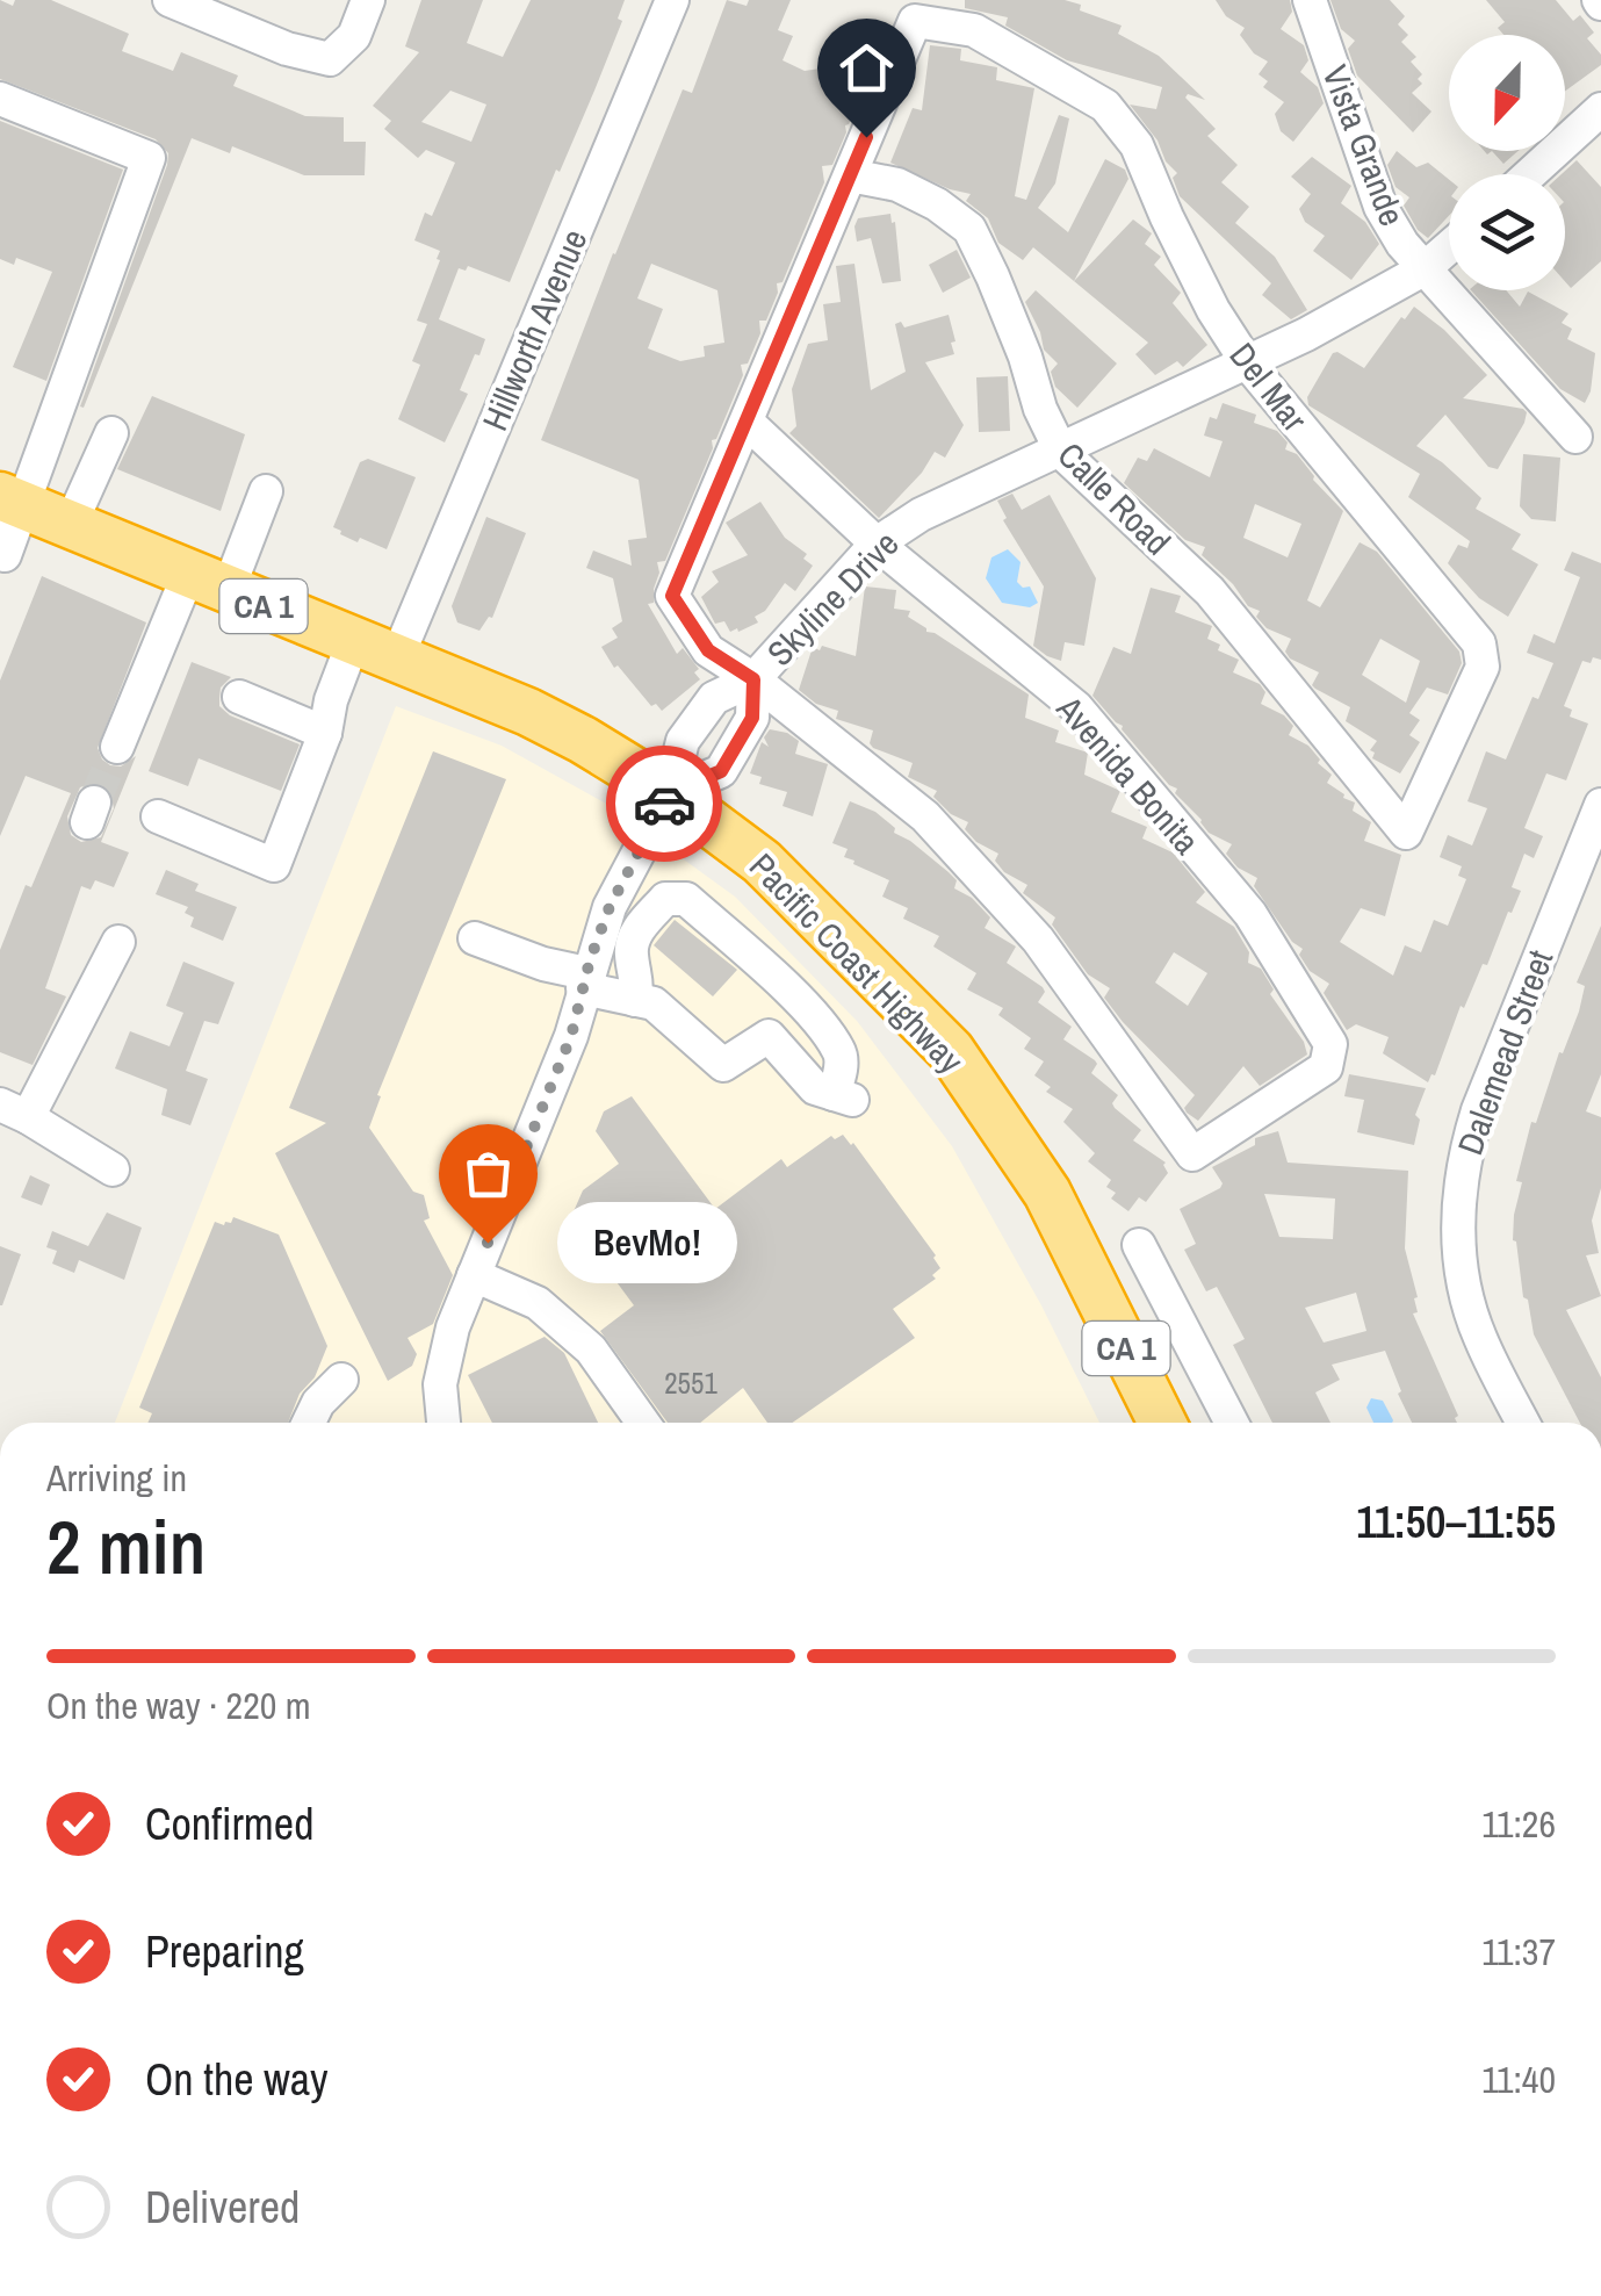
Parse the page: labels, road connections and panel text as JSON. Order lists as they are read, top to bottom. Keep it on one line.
{"streets":{"highway":["CA 1","Pacific Coast Highway"],"street":["Vista Grande","Hillworth Avenue","Del Mar","Calle Road","Skyline Drive","Avenida Bonita","Dalemead Street"]},"crossings":[["Vista Grande","Skyline Drive"],["Hillworth Avenue","Pacific Coast Highway"],["Del Mar","Calle Road"],["Del Mar","Skyline Drive"],["Calle Road","Skyline Drive"],["Skyline Drive","Avenida Bonita"],["Skyline Drive","Pacific Coast Highway"]],"places":["BevMo!"],"house_numbers":["2551"],"north":"bottom","page":{"bubble":"BevMo!","heading":["2 min","Arriving in","11:50–11:55"],"bar":"On the way · 220 m","list":[["Confirmed","11:26"],["Preparing","11:37"],["On the way","11:40"],"Delivered"]}}
